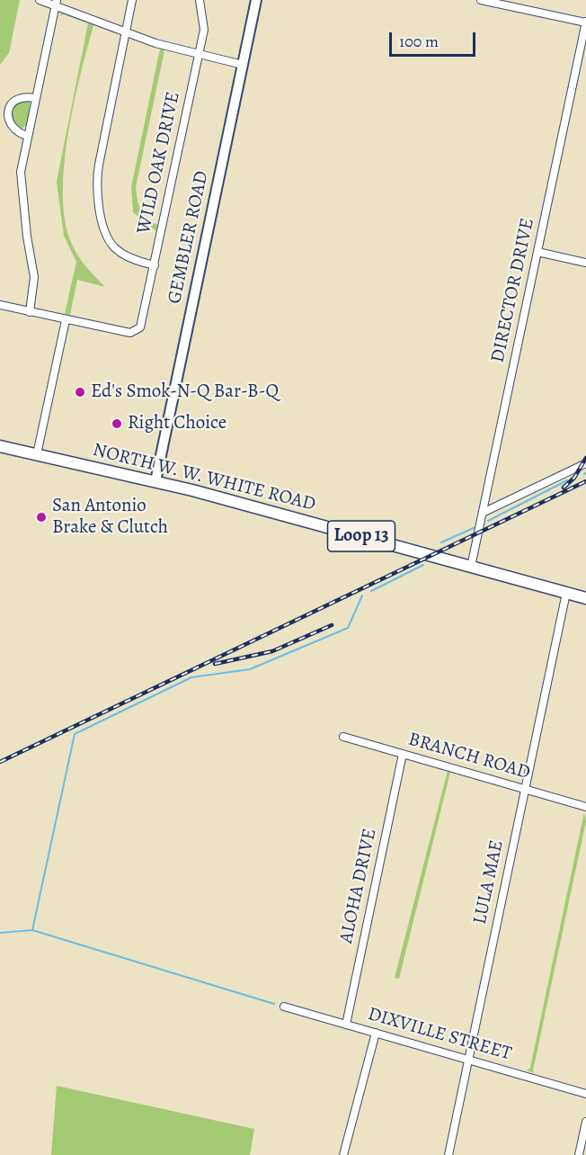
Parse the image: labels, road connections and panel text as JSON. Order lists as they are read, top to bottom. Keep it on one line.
{"streets":{"main road":["GEMBLER ROAD","NORTH W. W. WHITE ROAD","Loop 13"],"street":["WILD OAK DRIVE","DIRECTOR DRIVE","BRANCH ROAD","LULA MAE","ALOHA DRIVE","DIXVILLE STREET"]},"crossings":[["GEMBLER ROAD","NORTH W. W. WHITE ROAD"],["DIRECTOR DRIVE","NORTH W. W. WHITE ROAD"],["NORTH W. W. WHITE ROAD","LULA MAE"],["BRANCH ROAD","LULA MAE"],["BRANCH ROAD","ALOHA DRIVE"],["LULA MAE","DIXVILLE STREET"],["ALOHA DRIVE","DIXVILLE STREET"]],"places":["Ed's Smok-N-Q Bar-B-Q","Right Choice","San Antonio Brake & Clutch"],"scale_bar":"100 m"}
